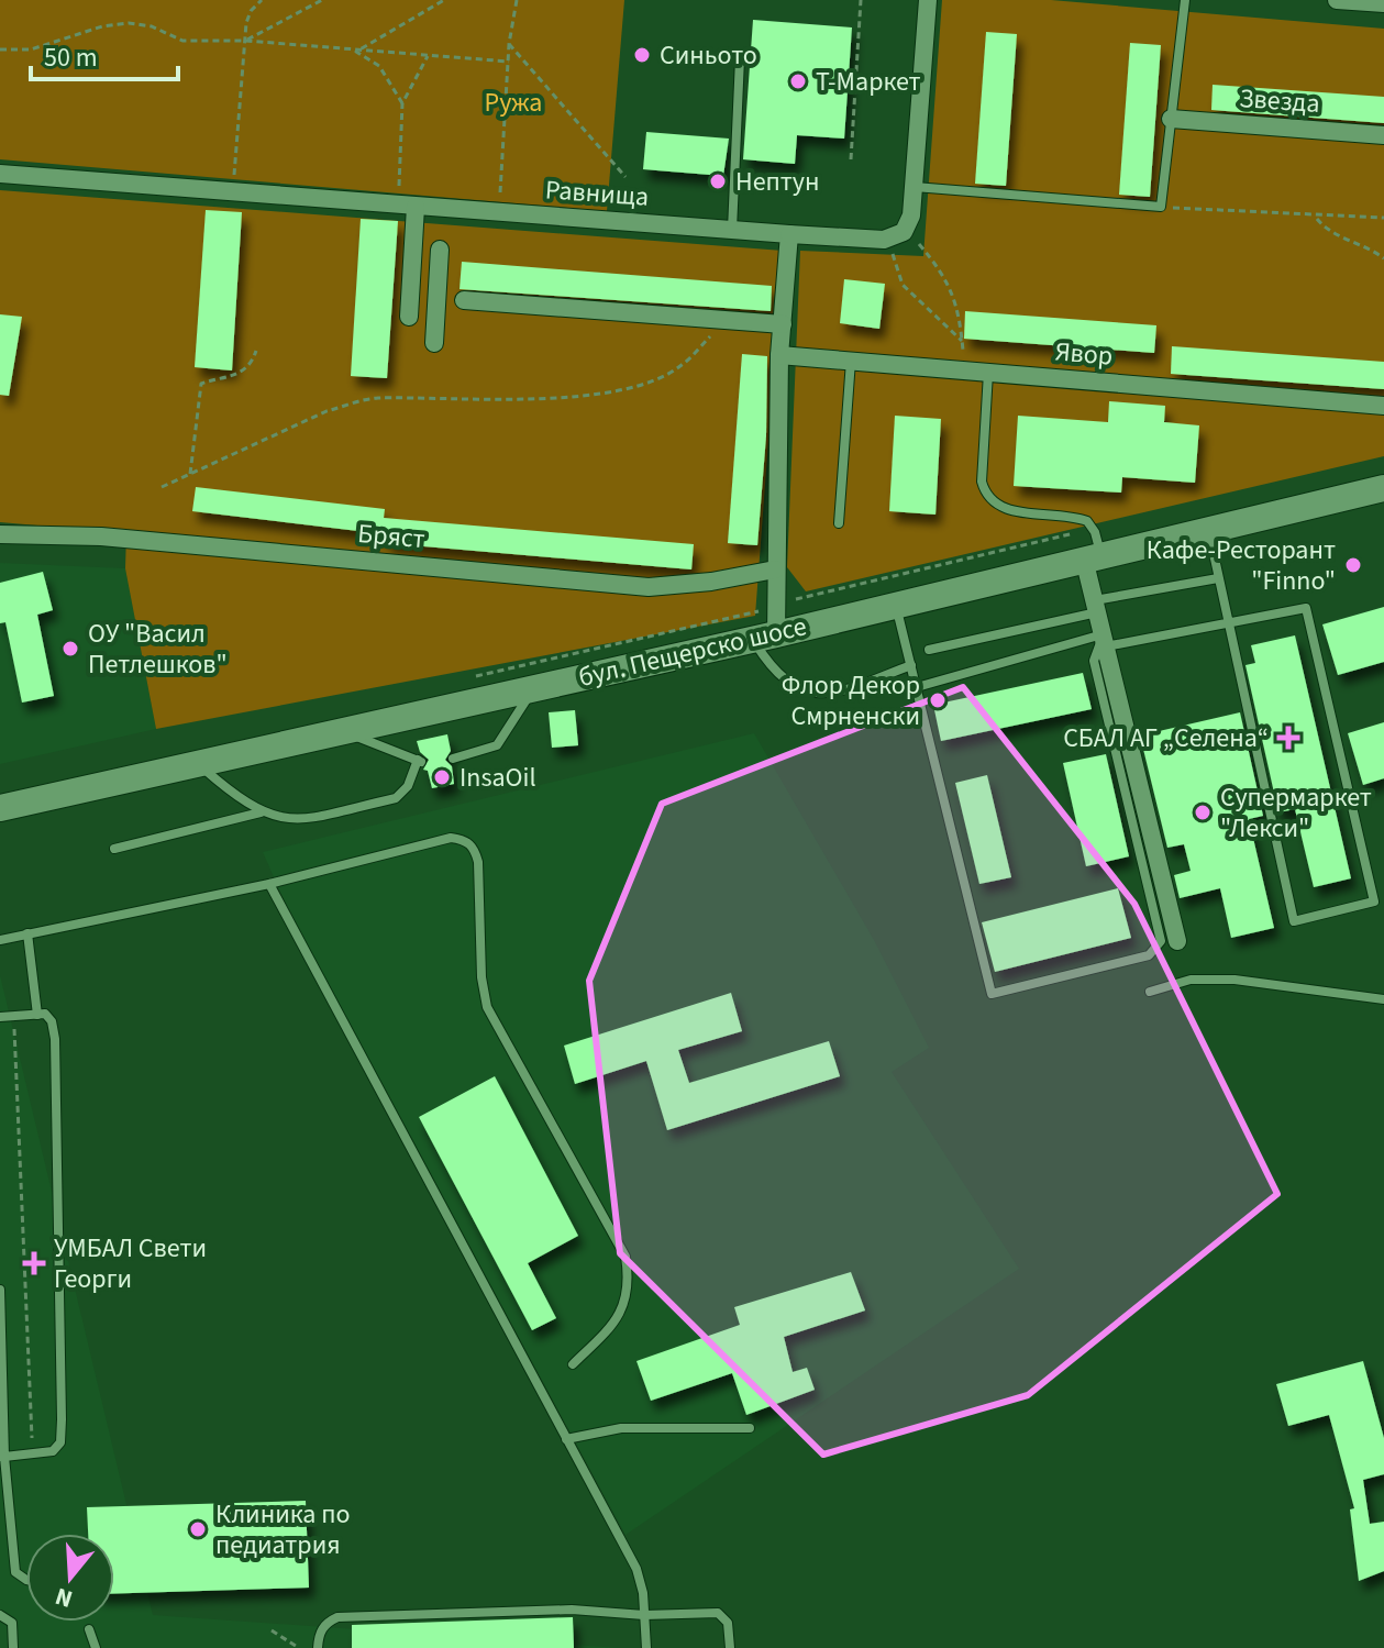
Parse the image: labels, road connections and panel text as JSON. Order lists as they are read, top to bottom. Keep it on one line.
{"streets":{"main road":["бул. Пещерско шосе"],"street":["Звезда","Равнища","Явор","Бряст"]},"parks":["Ружа"],"places":{"other":["Синьото","Т-Маркет","Нептун","Кафе-Ресторант \"Finno\"","ОУ \"Васил Петлешков\"","Флор Декор Смрненски","InsaOil","Супермаркет \"Лекси\"","Клиника по педиатрия"],"health":["СБАЛ АГ „Селена“","УМБАЛ Свети Георги"]},"scale_bar":"50 m","north":"bottom"}
